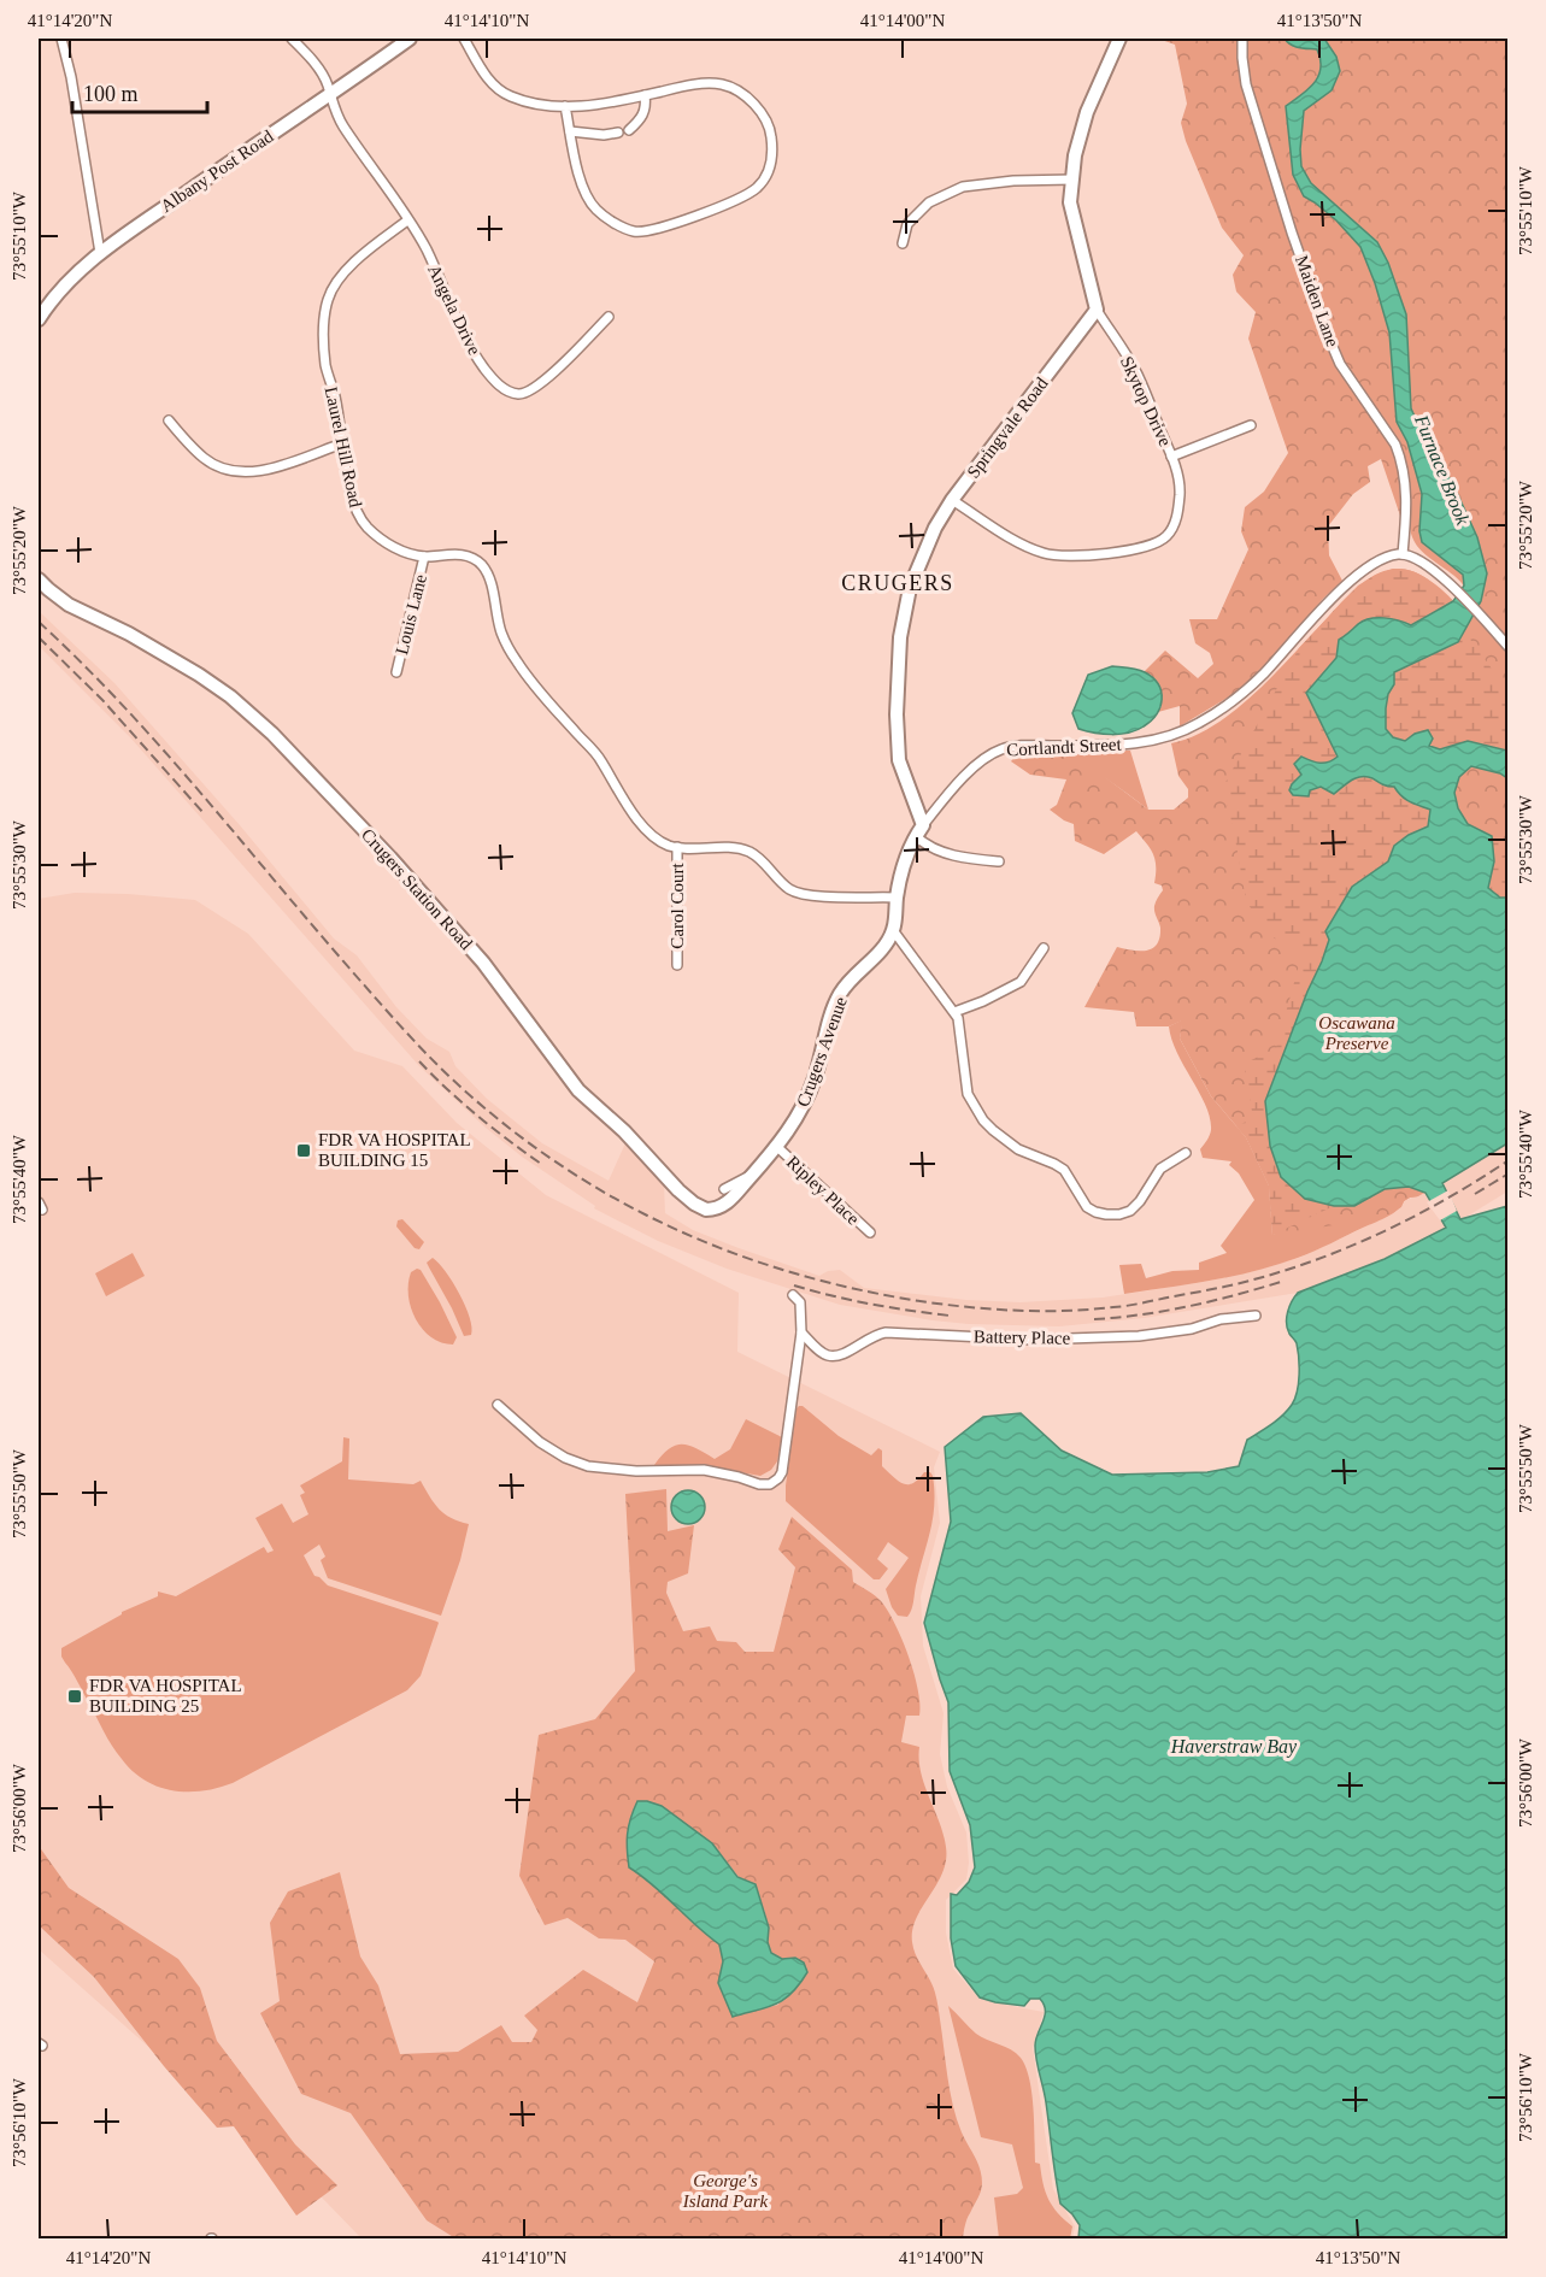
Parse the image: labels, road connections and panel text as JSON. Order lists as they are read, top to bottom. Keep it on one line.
{"streets":{"street":["Albany Post Road","Maiden Lane","Angela Drive","Skytop Drive","Springvale Road","Laurel Hill Road","Louis Lane","Cortlandt Street","Crugers Station Road","Carol Court","Crugers Avenue","Ripley Place","Battery Place"]},"crossings":[["Maiden Lane","Cortlandt Street"],["Angela Drive","Laurel Hill Road"],["Skytop Drive","Springvale Road"],["Springvale Road","Cortlandt Street"],["Laurel Hill Road","Louis Lane"],["Laurel Hill Road","Cortlandt Street"],["Laurel Hill Road","Carol Court"],["Cortlandt Street","Crugers Avenue"],["Crugers Station Road","Crugers Avenue"],["Crugers Avenue","Ripley Place"]],"districts":["CRUGERS"],"water":["Furnace Brook","Haverstraw Bay"],"parks":["Oscawana Preserve","George's Island Park"],"places":{"transit":["FDR VA HOSPITAL BUILDING 15","FDR VA HOSPITAL BUILDING 25"]},"scale_bar":"100 m","coordinates":["41°14'20\"N","41°14'10\"N","41°14'00\"N","41°13'50\"N","73°55'10\"W","73°55'20\"W","73°55'30\"W","73°55'40\"W","73°55'50\"W","73°56'00\"W","73°56'10\"W"]}
